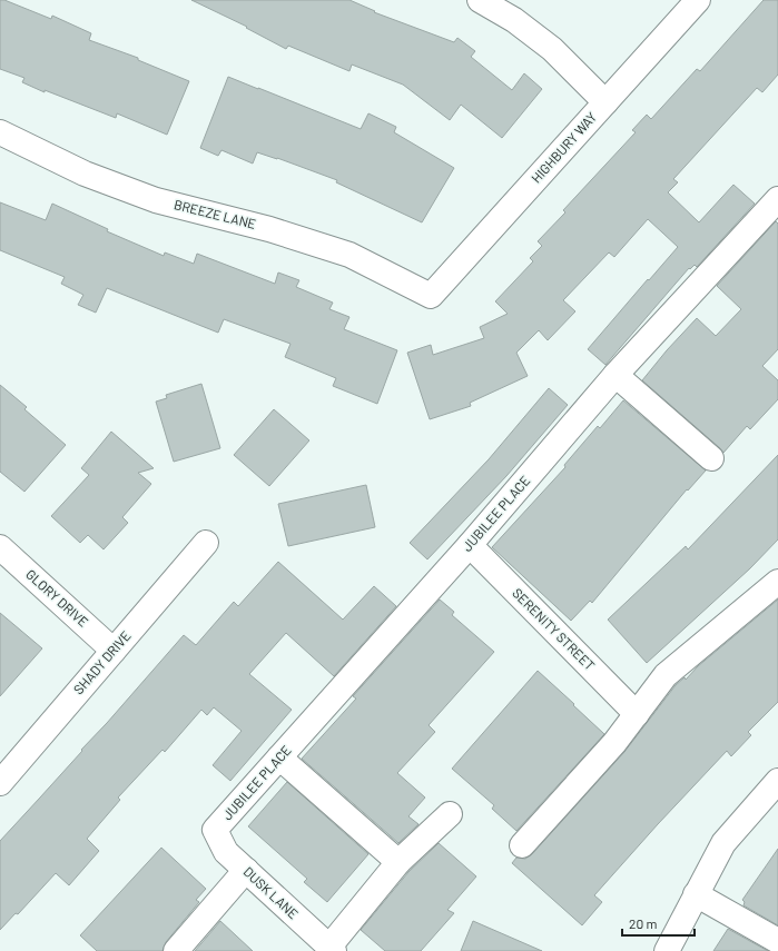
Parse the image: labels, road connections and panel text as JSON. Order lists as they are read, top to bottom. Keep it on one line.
{"streets":{"street":["HIGHBURY WAY","BREEZE LANE","JUBILEE PLACE","GLORY DRIVE","SERENITY STREET","SHADY DRIVE","DUSK LANE"]},"crossings":[["HIGHBURY WAY","BREEZE LANE"],["JUBILEE PLACE","SERENITY STREET"],["JUBILEE PLACE","DUSK LANE"],["GLORY DRIVE","SHADY DRIVE"]],"scale_bar":"20 m"}
